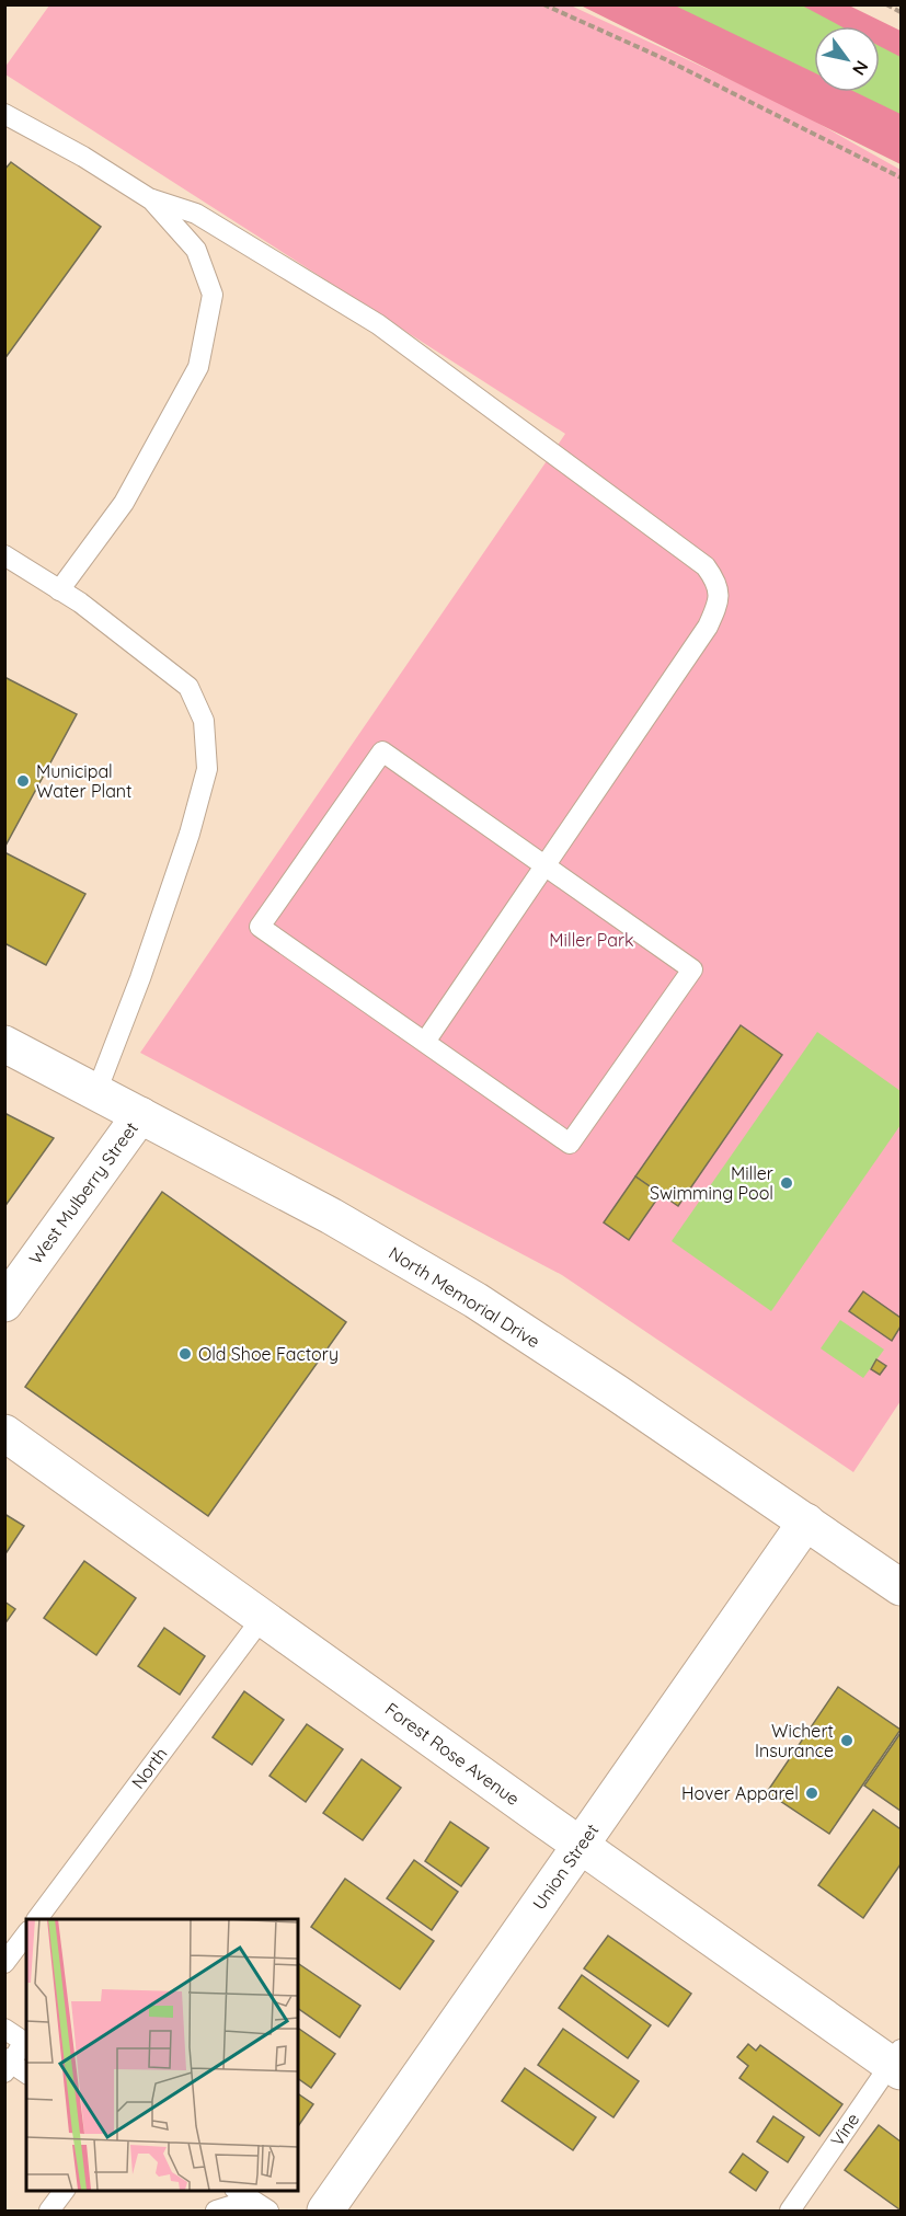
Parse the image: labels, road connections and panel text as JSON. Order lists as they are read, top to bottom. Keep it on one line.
{"streets":{"street":["West Mulberry Street","North Memorial Drive","Forest Rose Avenue","Union Street"],"lane":["North","Vine"]},"crossings":[["West Mulberry Street","North Memorial Drive"],["North Memorial Drive","Union Street"],["Forest Rose Avenue","North"],["Forest Rose Avenue","Union Street"],["Forest Rose Avenue","Vine"]],"parks":["Miller Park"],"places":["Municipal Water Plant","Miller Swimming Pool","Old Shoe Factory","Wichert Insurance","Hover Apparel"],"north":"bottom right"}
